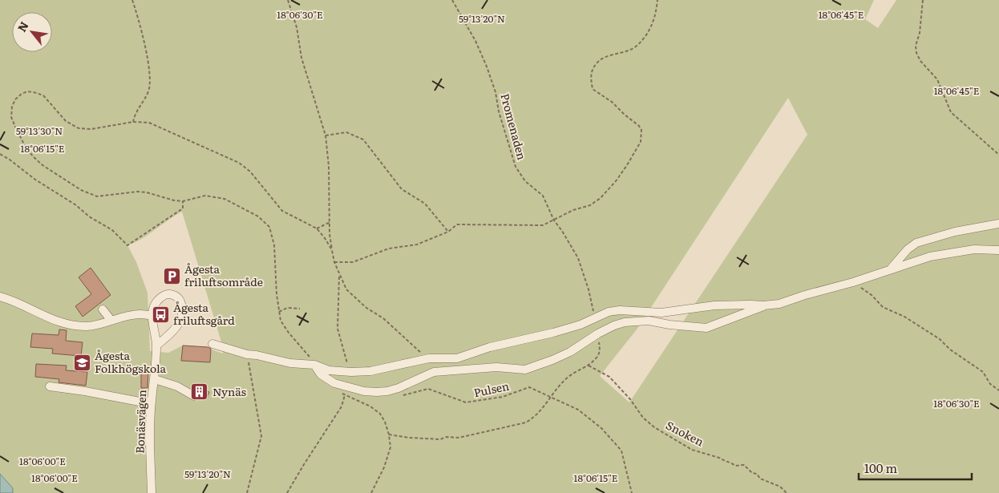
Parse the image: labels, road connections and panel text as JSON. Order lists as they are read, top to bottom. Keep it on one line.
{"streets":{"street":["Bonäsvägen"],"path":["Promenaden","Pulsen","Snoken"]},"crossings":[["Pulsen","Snoken"]],"places":{"parking":["Ågesta friluftsområde"],"bus stop":["Ågesta friluftsgård"],"school or university":["Ågesta Folkhögskola"],"building":["Nynäs"]},"scale_bar":"100 m","north":"top left","coordinates":["18°06'30\"E","18°06'45\"E","59°13'20\"N","59°13'30\"N","18°06'15\"E","18°06'00\"E"]}
